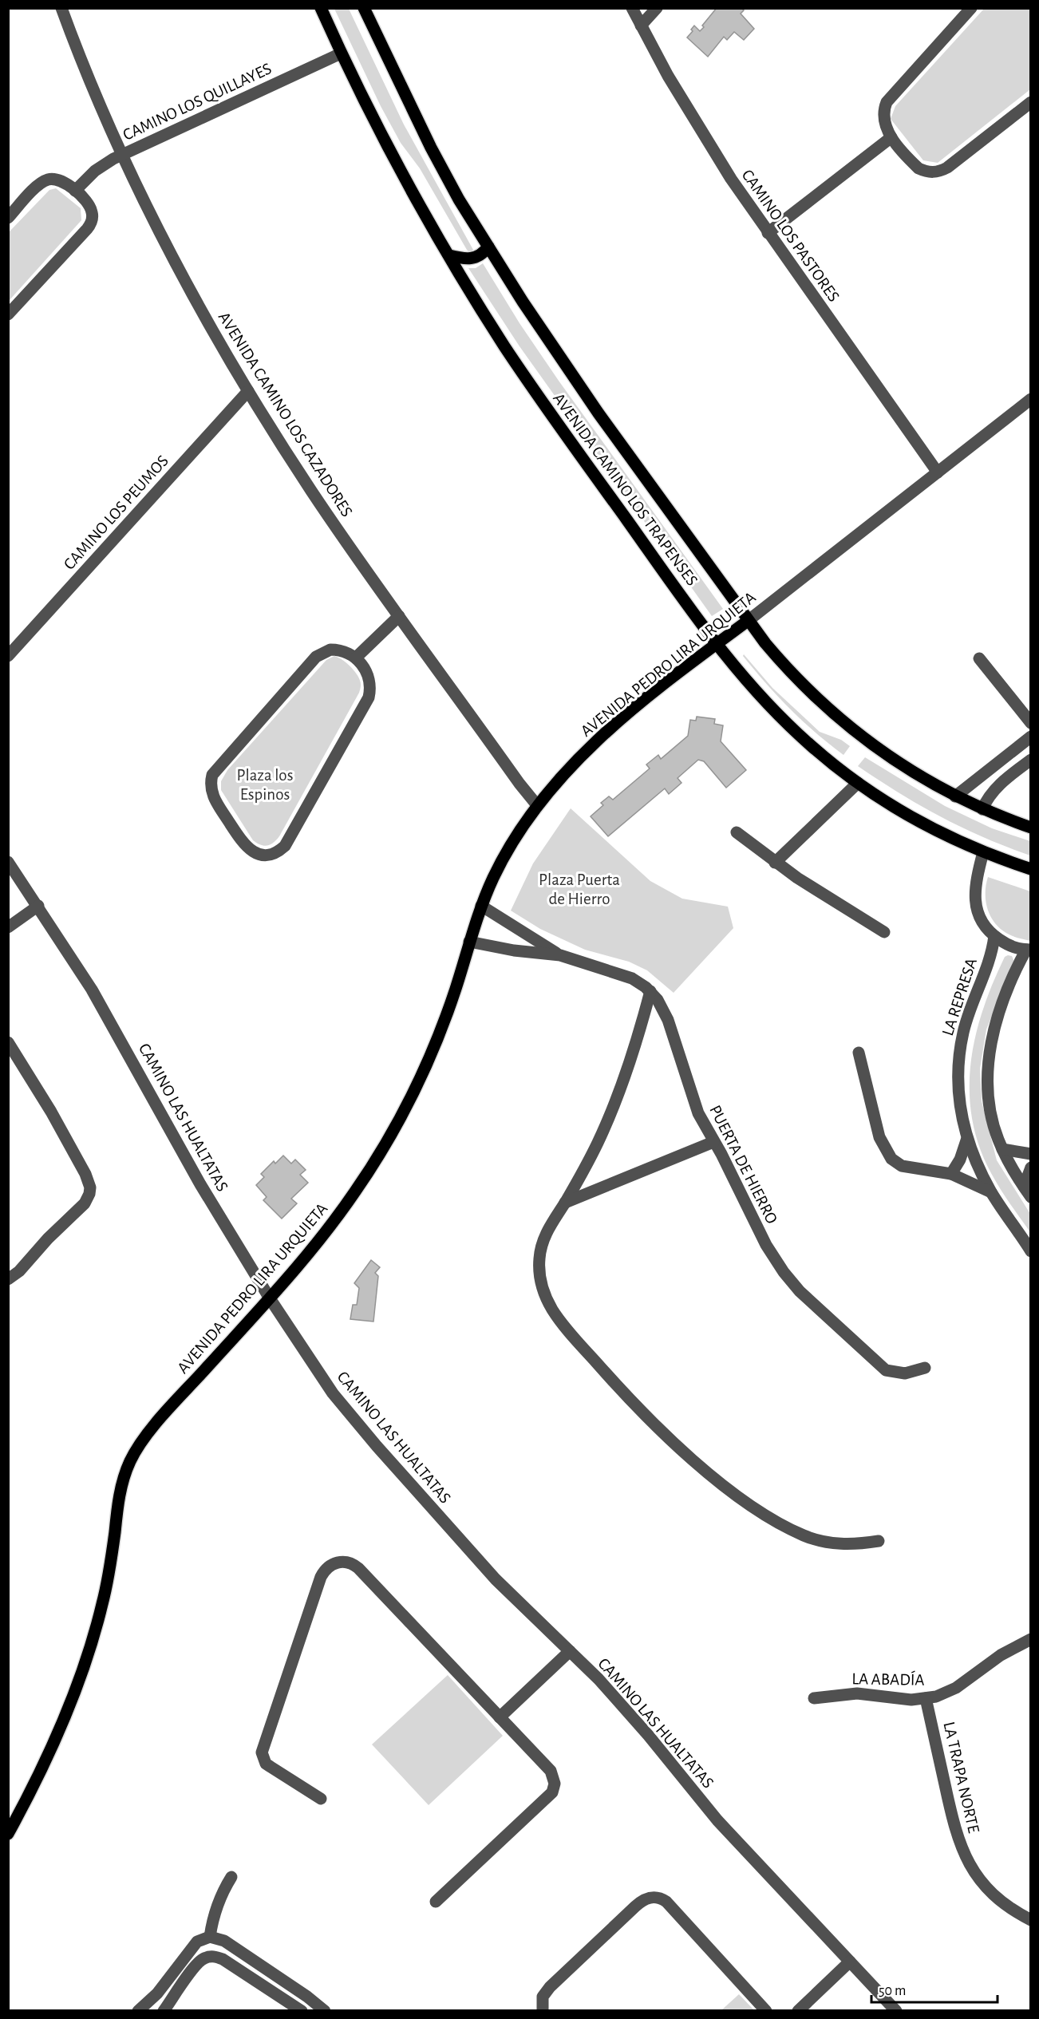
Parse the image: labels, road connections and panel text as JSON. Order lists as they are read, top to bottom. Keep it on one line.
{"streets":{"main road":["AVENIDA CAMINO LOS TRAPENSES","AVENIDA PEDRO LIRA URQUIETA"],"street":["CAMINO LOS QUILLAYES","CAMINO LOS PASTORES","AVENIDA CAMINO LOS CAZADORES","CAMINO LOS PEUMOS","LA REPRESA","CAMINO LAS HUALTATAS","PUERTA DE HIERRO","LA ABADÍA","LA TRAPA NORTE"]},"crossings":[["CAMINO LOS QUILLAYES","AVENIDA CAMINO LOS CAZADORES"],["CAMINO LOS QUILLAYES","AVENIDA CAMINO LOS TRAPENSES"],["CAMINO LOS PASTORES","AVENIDA PEDRO LIRA URQUIETA"],["AVENIDA CAMINO LOS CAZADORES","CAMINO LOS PEUMOS"],["AVENIDA CAMINO LOS CAZADORES","AVENIDA PEDRO LIRA URQUIETA"],["AVENIDA CAMINO LOS TRAPENSES","AVENIDA PEDRO LIRA URQUIETA"],["AVENIDA PEDRO LIRA URQUIETA","CAMINO LAS HUALTATAS"],["AVENIDA PEDRO LIRA URQUIETA","PUERTA DE HIERRO"],["LA ABADÍA","LA TRAPA NORTE"]],"parks":["Plaza los Espinos","Plaza Puerta de Hierro"],"scale_bar":"50 m"}
